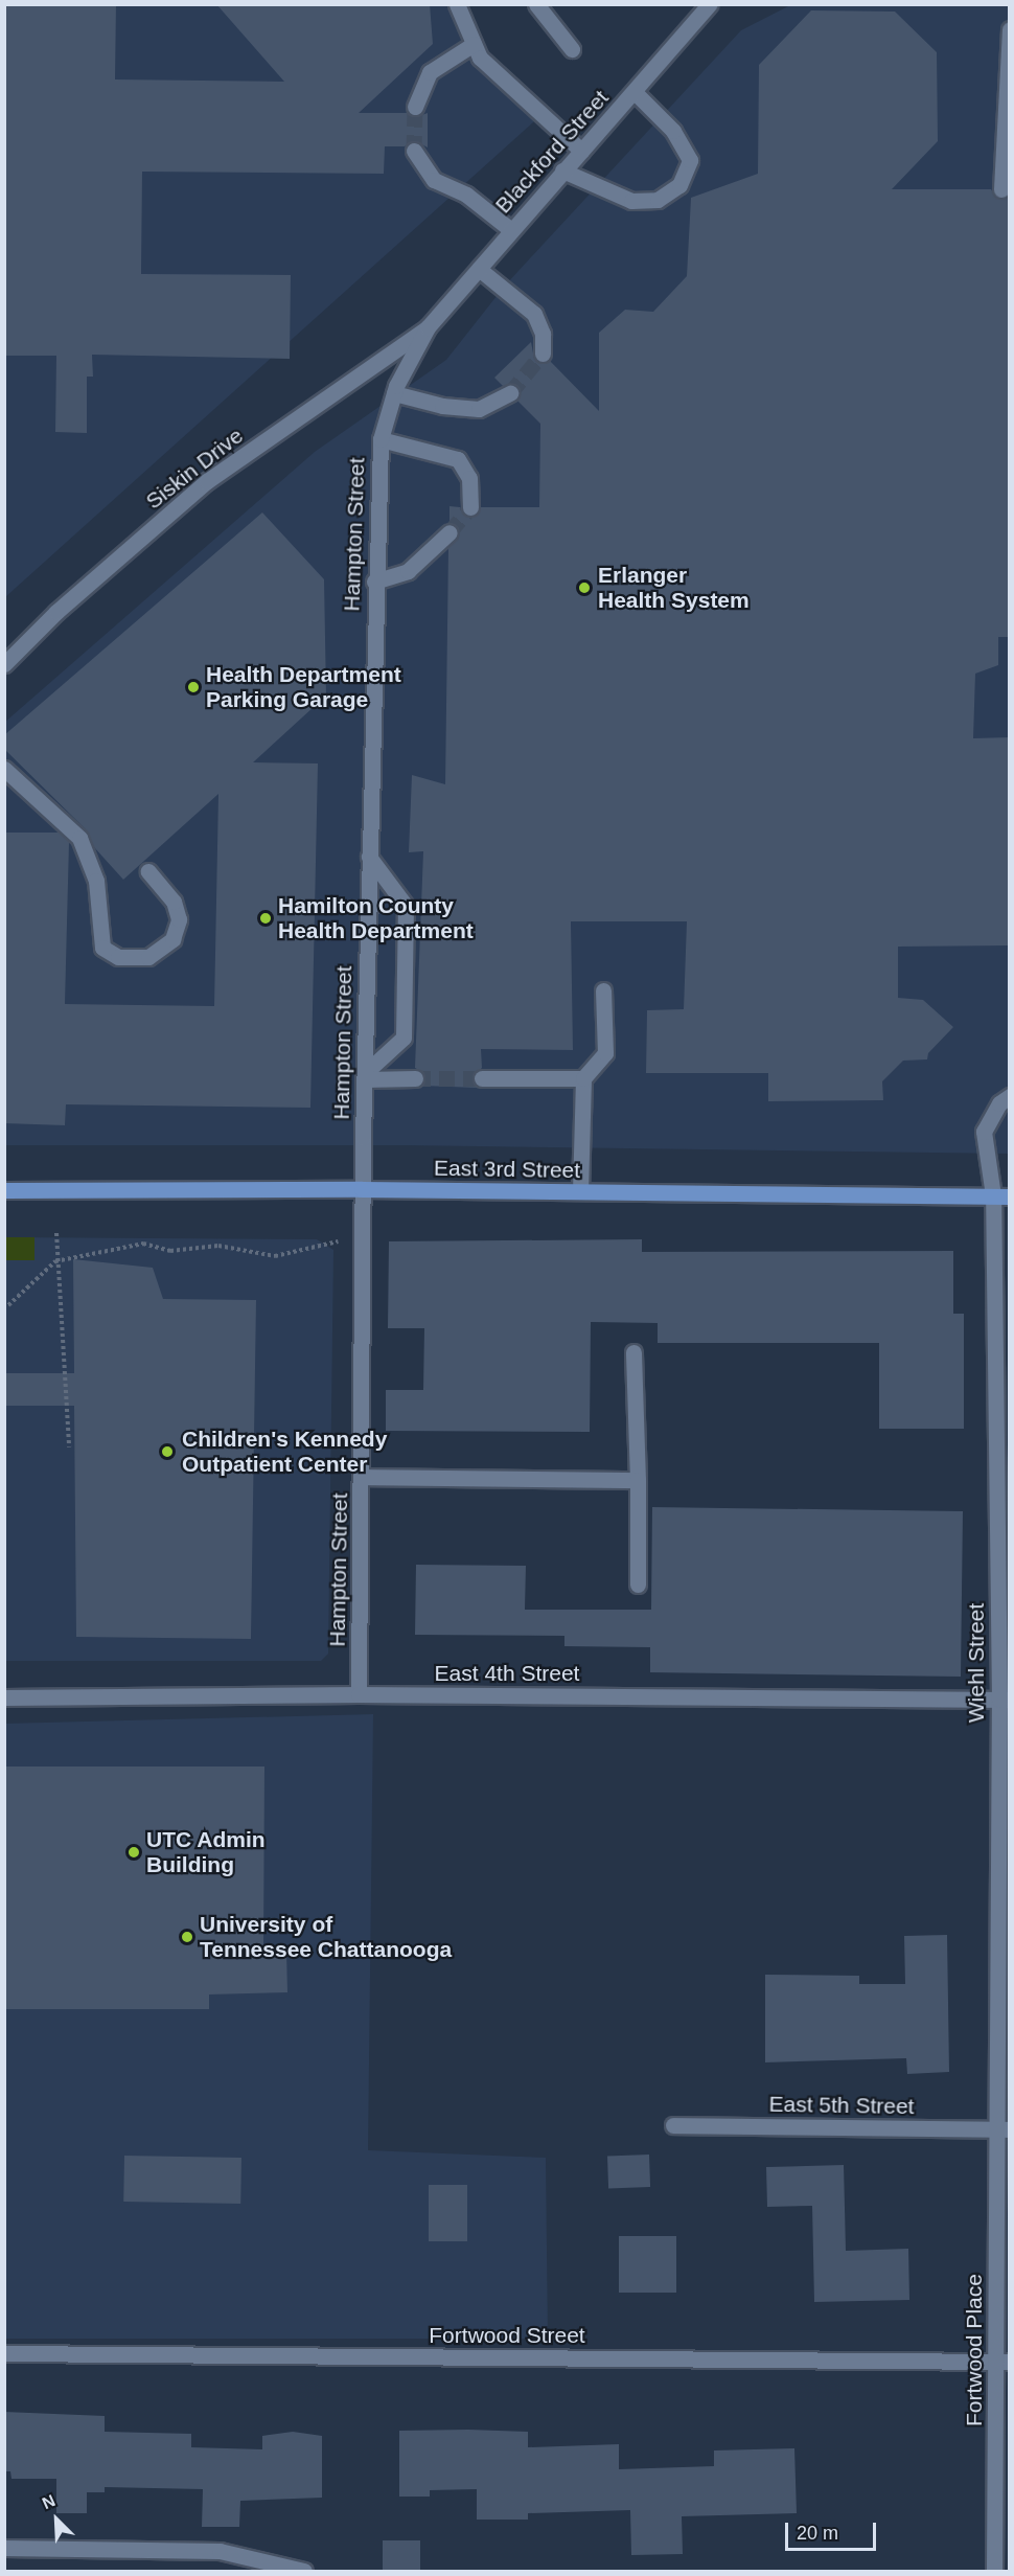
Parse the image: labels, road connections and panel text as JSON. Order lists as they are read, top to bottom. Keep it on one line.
{"streets":{"main road":["East 3rd Street"],"street":["Blackford Street","Siskin Drive","Hampton Street","Wiehl Street","East 4th Street","East 5th Street","Fortwood Street","Fortwood Place"]},"crossings":[["Blackford Street","Siskin Drive"],["Blackford Street","Hampton Street"],["Siskin Drive","Hampton Street"],["Hampton Street","East 3rd Street"],["Hampton Street","East 4th Street"],["East 3rd Street","Wiehl Street"],["Wiehl Street","East 4th Street"],["Wiehl Street","East 5th Street"],["Wiehl Street","Fortwood Place"],["East 5th Street","Fortwood Place"],["Fortwood Street","Fortwood Place"]],"places":["Erlanger Health System","Health Department Parking Garage","Hamilton County Health Department","Children's Kennedy Outpatient Center","UTC Admin Building","University of Tennessee Chattanooga"],"scale_bar":"20 m","north":"top left"}
